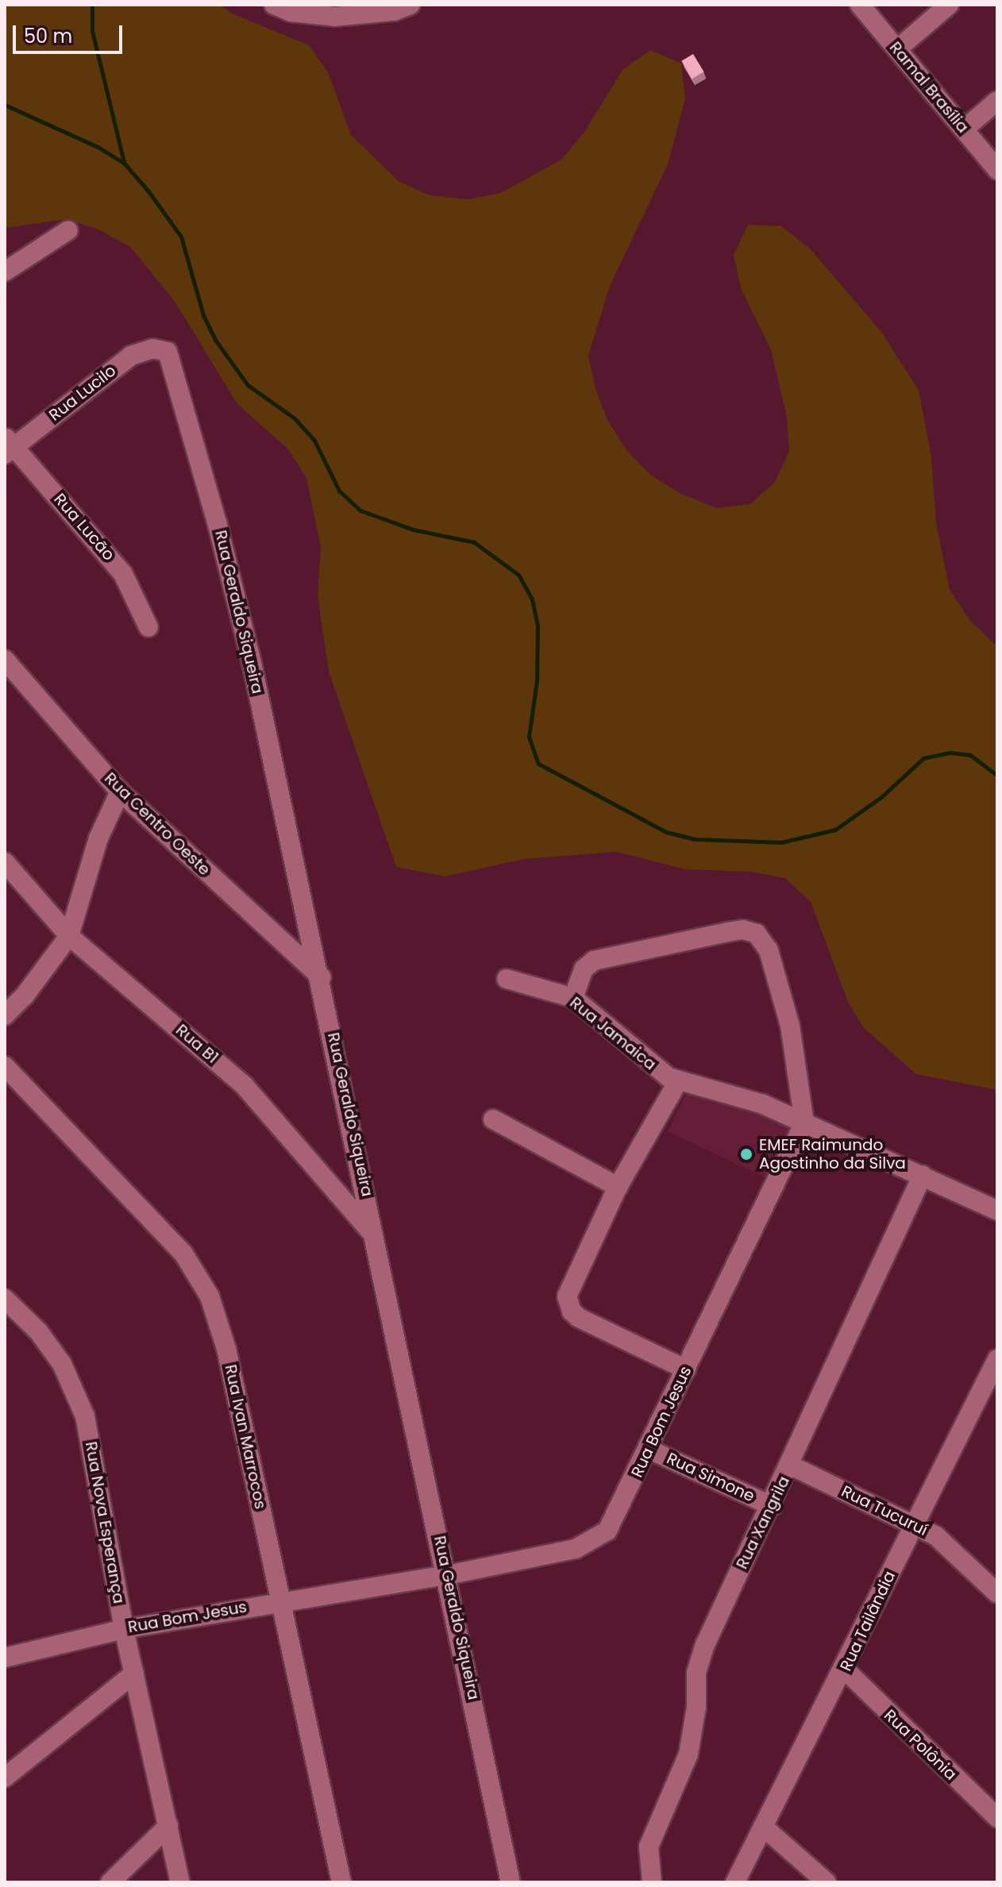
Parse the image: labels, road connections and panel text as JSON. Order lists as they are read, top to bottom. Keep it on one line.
{"streets":{"street":["Ramal Brasília","Rua Lucilo","Rua Lucão","Rua Geraldo Siqueira","Rua Centro Oeste","Rua Jamaica","Rua B1","Rua Bom Jesus","Rua Ivan Marrocos","Rua Simone","Rua Tucuruí","Rua Nova Esperança","Rua Xangrila","Rua Tailândia","Rua Polônia"]},"crossings":[["Rua Lucilo","Rua Lucão"],["Rua Lucilo","Rua Geraldo Siqueira"],["Rua Geraldo Siqueira","Rua Centro Oeste"],["Rua Geraldo Siqueira","Rua B1"],["Rua Geraldo Siqueira","Rua Bom Jesus"],["Rua Jamaica","Rua Bom Jesus"],["Rua Jamaica","Rua Xangrila"],["Rua Bom Jesus","Rua Ivan Marrocos"],["Rua Bom Jesus","Rua Simone"],["Rua Bom Jesus","Rua Nova Esperança"],["Rua Simone","Rua Xangrila"],["Rua Tucuruí","Rua Xangrila"],["Rua Tucuruí","Rua Tailândia"],["Rua Tailândia","Rua Polônia"]],"places":["EMEF Raimundo Agostinho da Silva"],"scale_bar":"50 m"}
